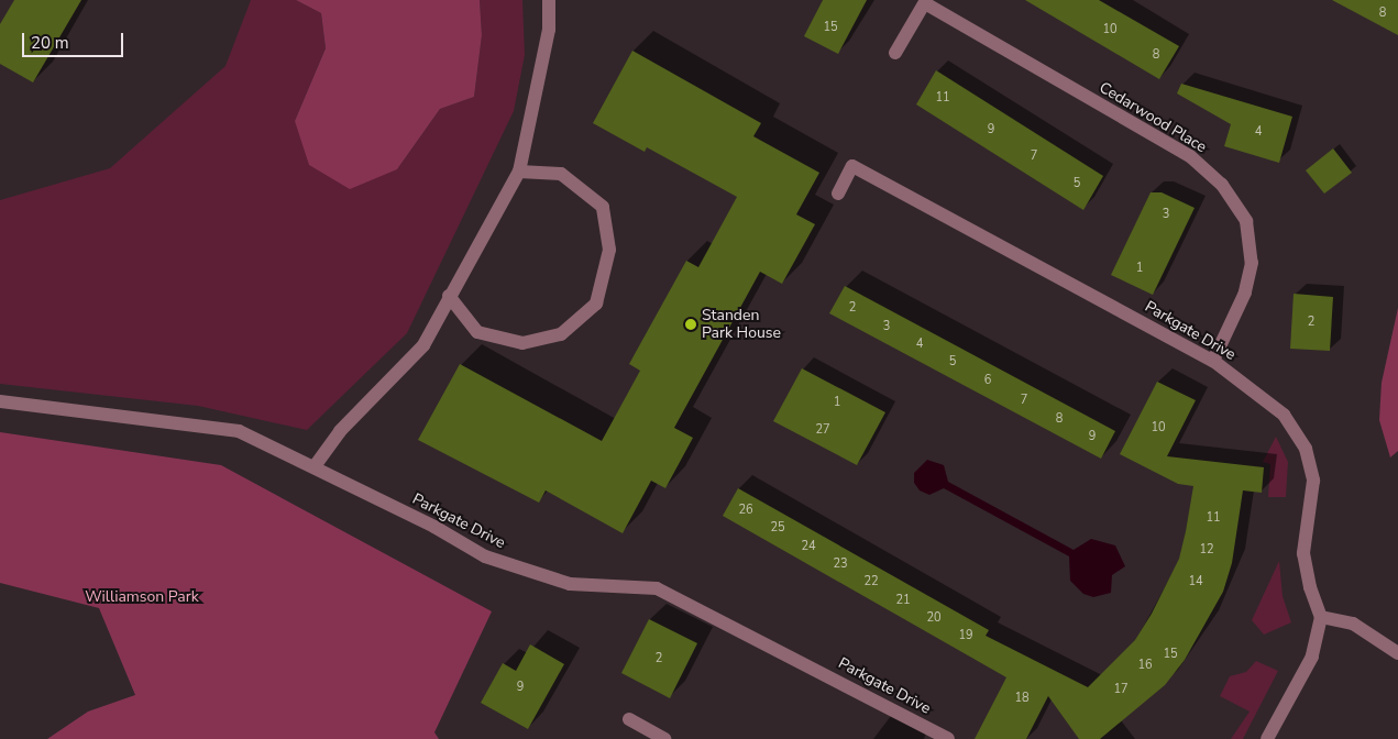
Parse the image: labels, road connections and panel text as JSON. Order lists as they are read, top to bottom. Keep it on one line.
{"streets":{"street":["Cedarwood Place","Parkgate Drive"]},"crossings":[["Cedarwood Place","Parkgate Drive"]],"parks":["Williamson Park"],"places":["Standen Park House"],"house_numbers":["8","15","10","8","11","9","4","7","5","3","1","2","2","3","4","5","6","7","1","8","10","27","9","26","11","25","24","12","23","22","14","21","20","19","15","2","16","9","17","18"],"scale_bar":"20 m"}
